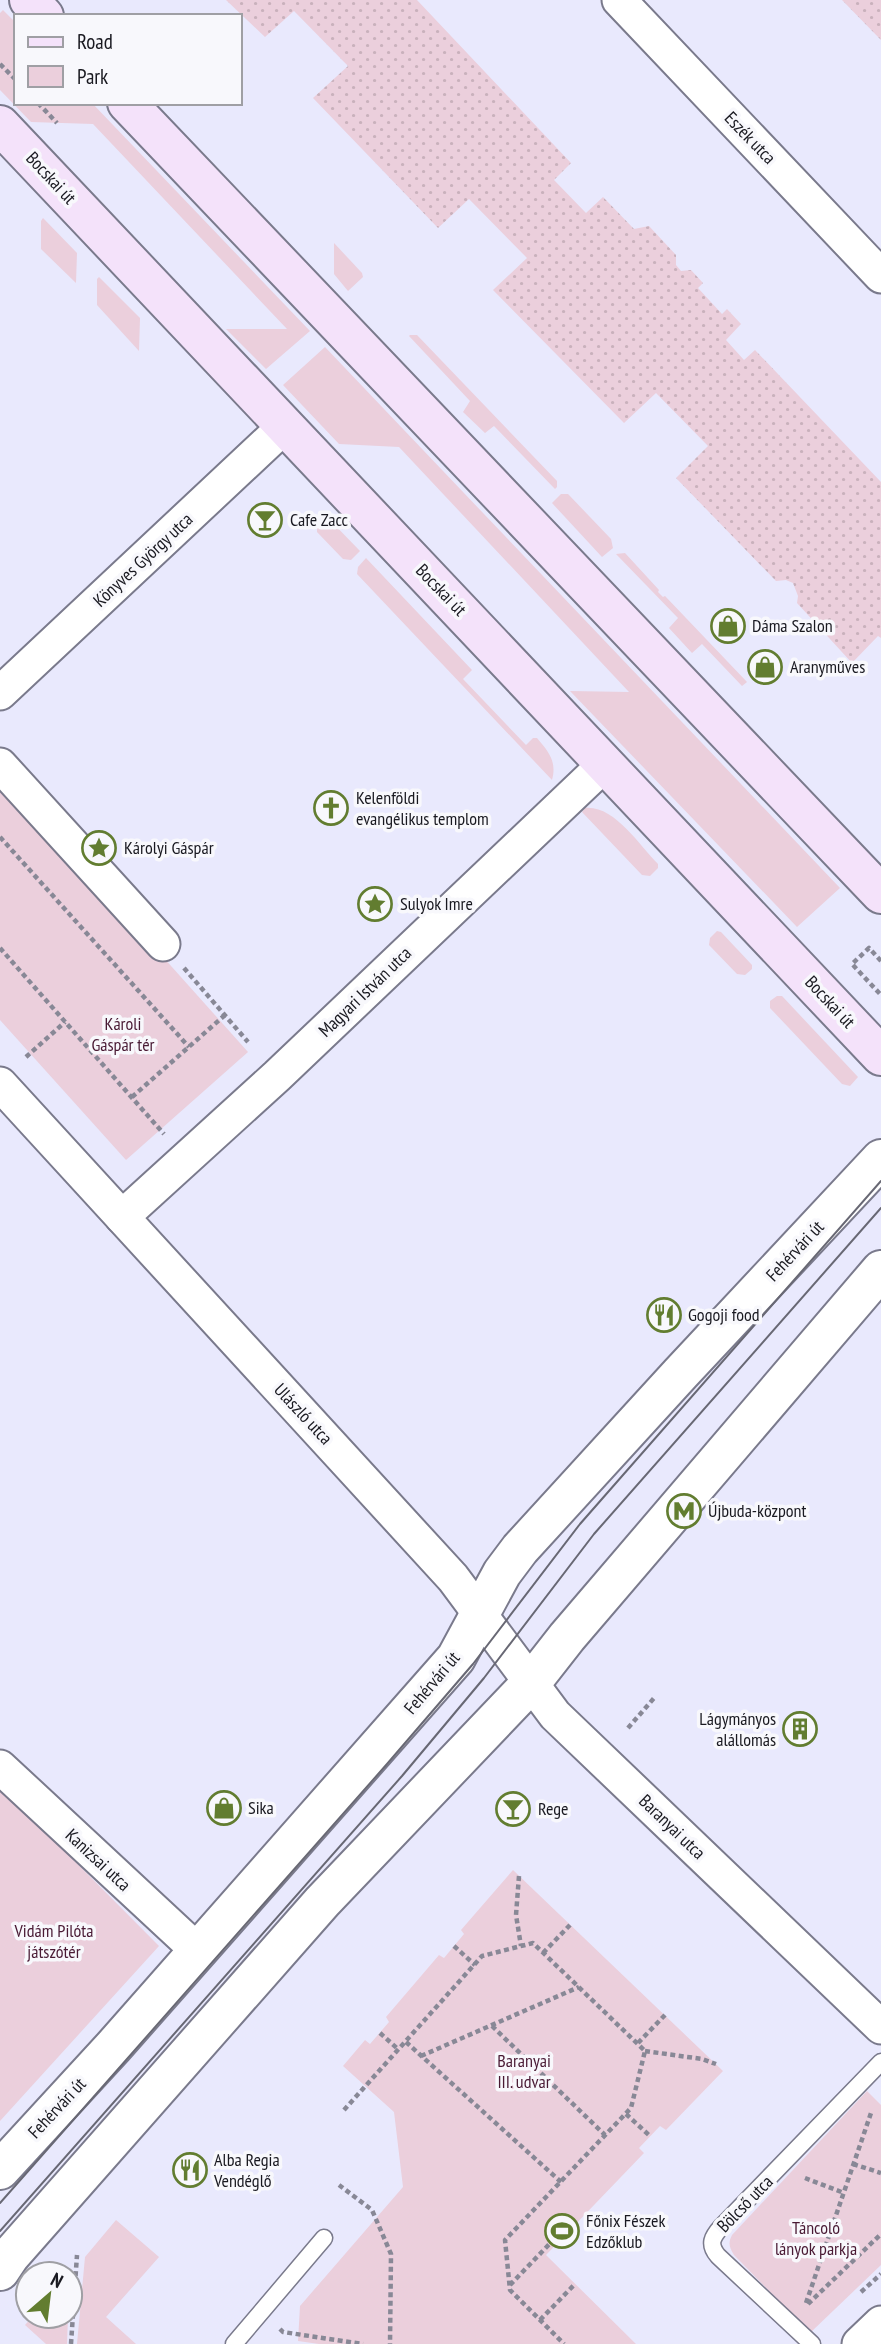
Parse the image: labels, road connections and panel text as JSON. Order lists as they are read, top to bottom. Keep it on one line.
{"streets":{"main road":["Bocskai út"],"street":["Eszék utca","Könyves György utca","Magyari István utca","Fehérvári út","Ulászló utca","Baranyai utca","Kanizsai utca"],"lane":["Bölcső utca"]},"crossings":[["Bocskai út","Könyves György utca"],["Bocskai út","Magyari István utca"],["Magyari István utca","Ulászló utca"],["Fehérvári út","Ulászló utca"],["Fehérvári út","Baranyai utca"],["Fehérvári út","Kanizsai utca"],["Ulászló utca","Baranyai utca"]],"parks":["Károli Gáspár tér","Vidám Pilóta játszótér","Baranyai III. udvar","Táncoló lányok parkja"],"places":{"bar":["Cafe Zacc","Rege"],"shop":["Dáma Szalon","Aranyműves","Sika"],"church":["Kelenföldi evangélikus templom"],"place":["Károlyi Gáspár","Sulyok Imre"],"restaurant":["Gogoji food","Alba Regia Vendéglő"],"metro station":["Újbuda-központ"],"building":["Lágymányos alállomás"],"sports":["Főnix Fészek Edzőklub"]},"legend":["Road","Park"],"north":"top right"}
